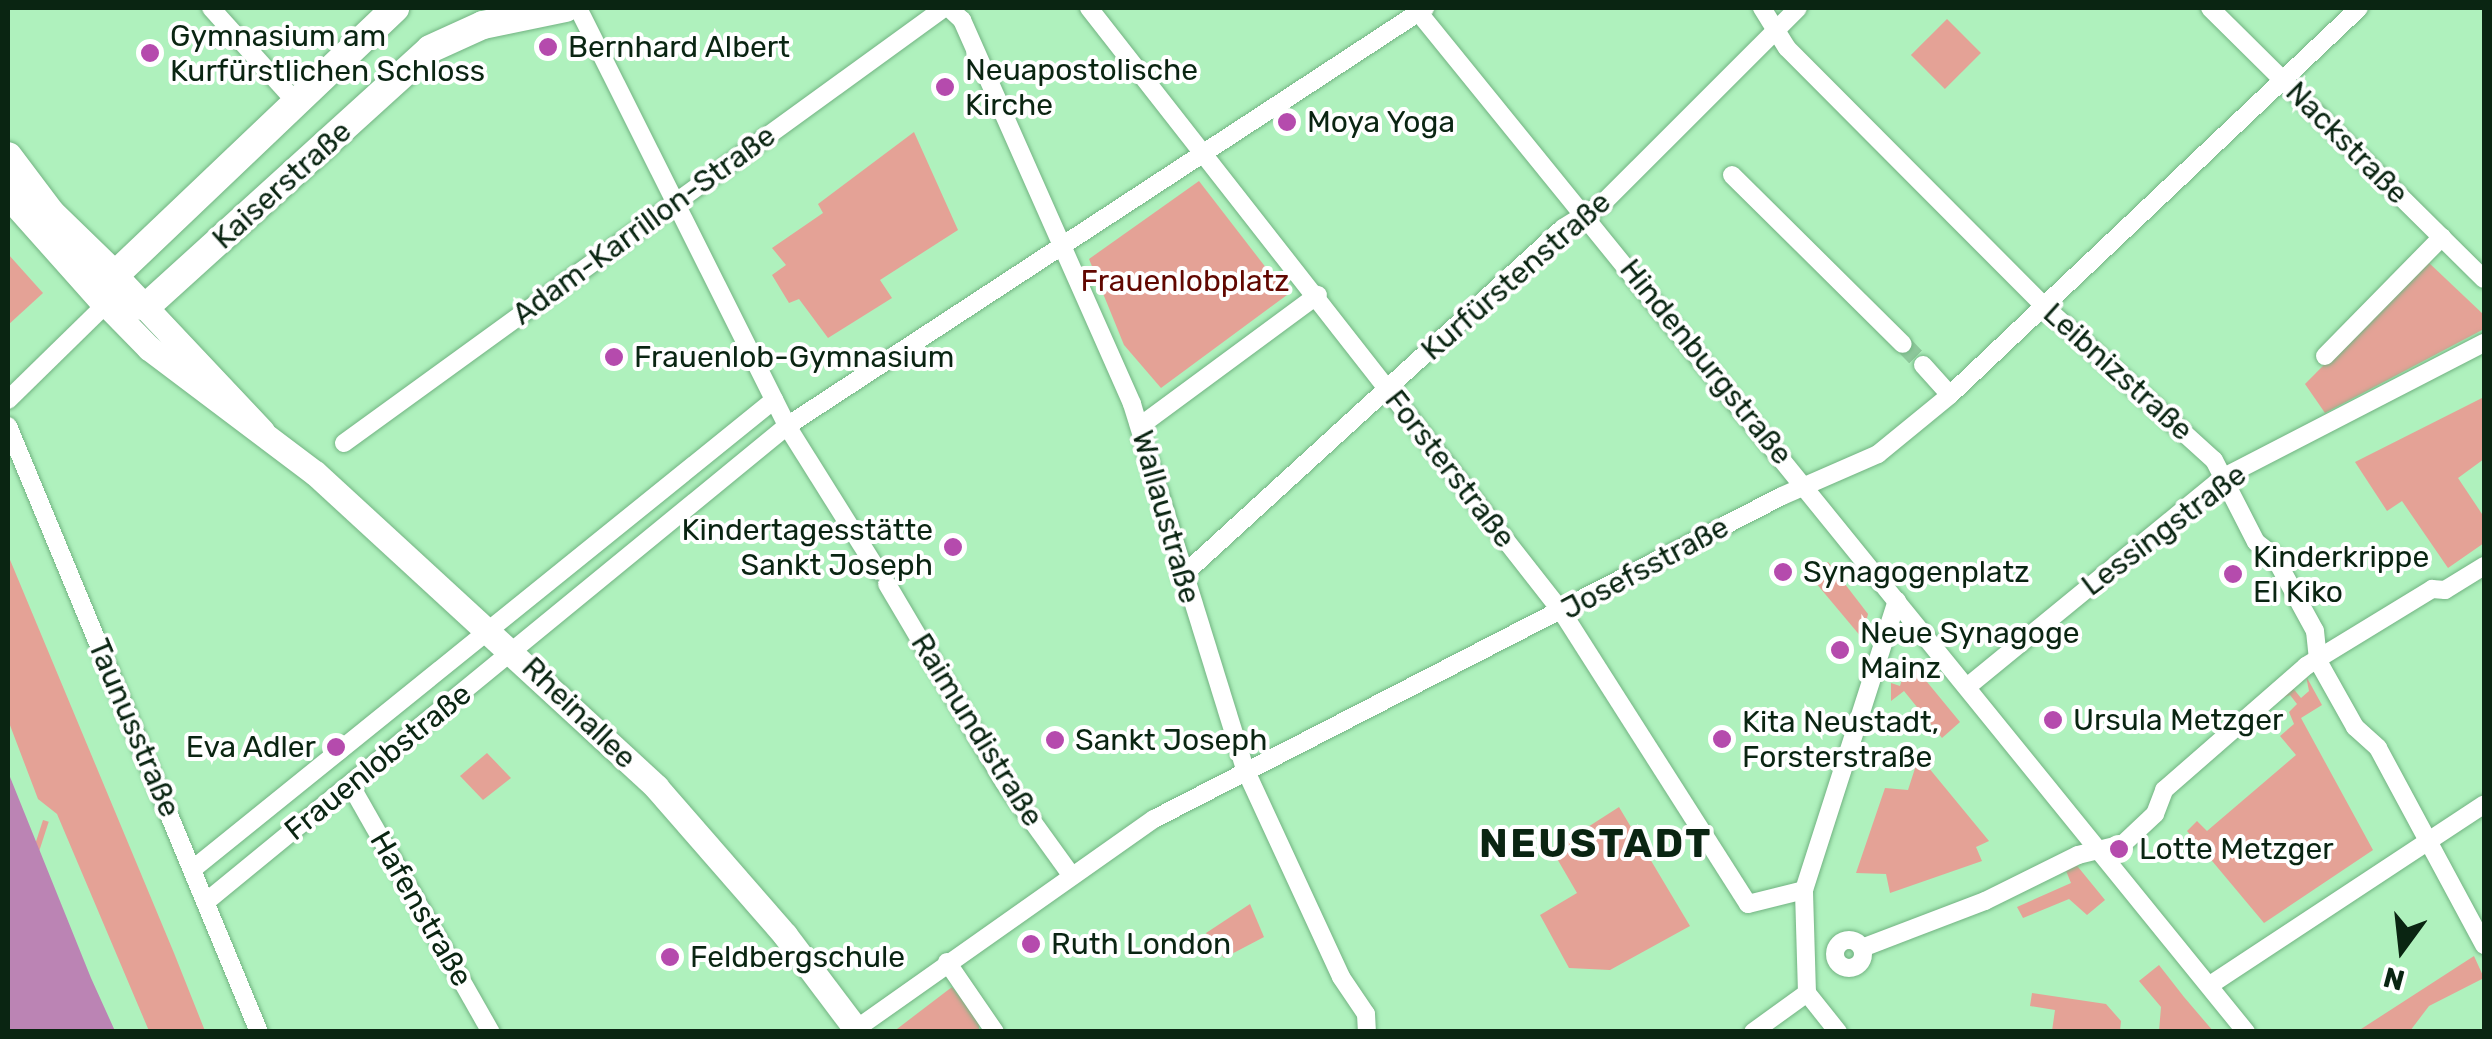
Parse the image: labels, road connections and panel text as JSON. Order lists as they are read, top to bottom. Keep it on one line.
{"streets":{"main road":["Kaiserstraße","Rheinallee"],"street":["Nackstraße","Adam-Karrillon-Straße","Kurfürstenstraße","Hindenburgstraße","Leibnizstraße","Forsterstraße","Wallaustraße","Lessingstraße","Josefsstraße","Taunusstraße","Raimundistraße","Frauenlobstraße","Hafenstraße"]},"crossings":[["Nackstraße","Josefsstraße"],["Kaiserstraße","Rheinallee"],["Adam-Karrillon-Straße","Wallaustraße"],["Adam-Karrillon-Straße","Raimundistraße"],["Kurfürstenstraße","Hindenburgstraße"],["Kurfürstenstraße","Leibnizstraße"],["Kurfürstenstraße","Forsterstraße"],["Kurfürstenstraße","Wallaustraße"],["Hindenburgstraße","Josefsstraße"],["Leibnizstraße","Lessingstraße"],["Leibnizstraße","Josefsstraße"],["Forsterstraße","Josefsstraße"],["Wallaustraße","Josefsstraße"],["Wallaustraße","Frauenlobstraße"],["Josefsstraße","Rheinallee"],["Josefsstraße","Raimundistraße"],["Rheinallee","Frauenlobstraße"],["Taunusstraße","Frauenlobstraße"],["Raimundistraße","Frauenlobstraße"],["Frauenlobstraße","Hafenstraße"]],"districts":["NEUSTADT"],"parks":["Frauenlobplatz"],"places":["Bernhard Albert","Gymnasium am Kurfürstlichen Schloss","Neuapostolische Kirche","Moya Yoga","Frauenlob-Gymnasium","Kindertagesstätte Sankt Joseph","Synagogenplatz","Kinderkrippe El Kiko","Neue Synagoge Mainz","Ursula Metzger","Kita Neustadt, Forsterstraße","Sankt Joseph","Eva Adler","Lotte Metzger","Ruth London","Feldbergschule"],"north":"bottom"}
